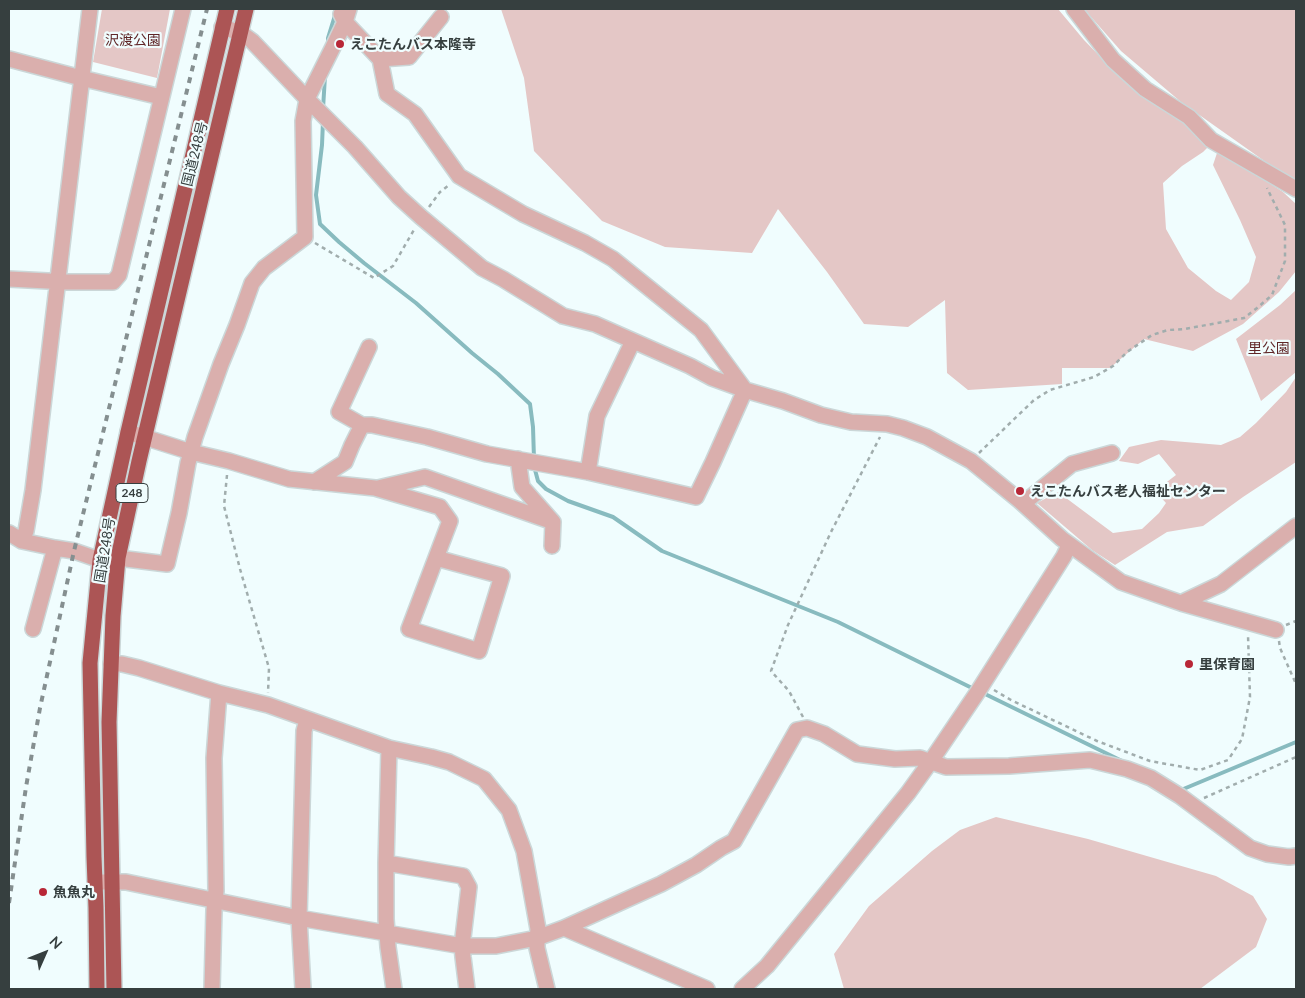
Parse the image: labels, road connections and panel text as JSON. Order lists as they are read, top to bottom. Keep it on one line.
{"streets":{"highway":["国道248号","248"]},"parks":["沢渡公園","里公園"],"places":["えこたんバス本隆寺","えこたんバス老人福祉センター","里保育園","魚魚丸"],"north":"top right"}
